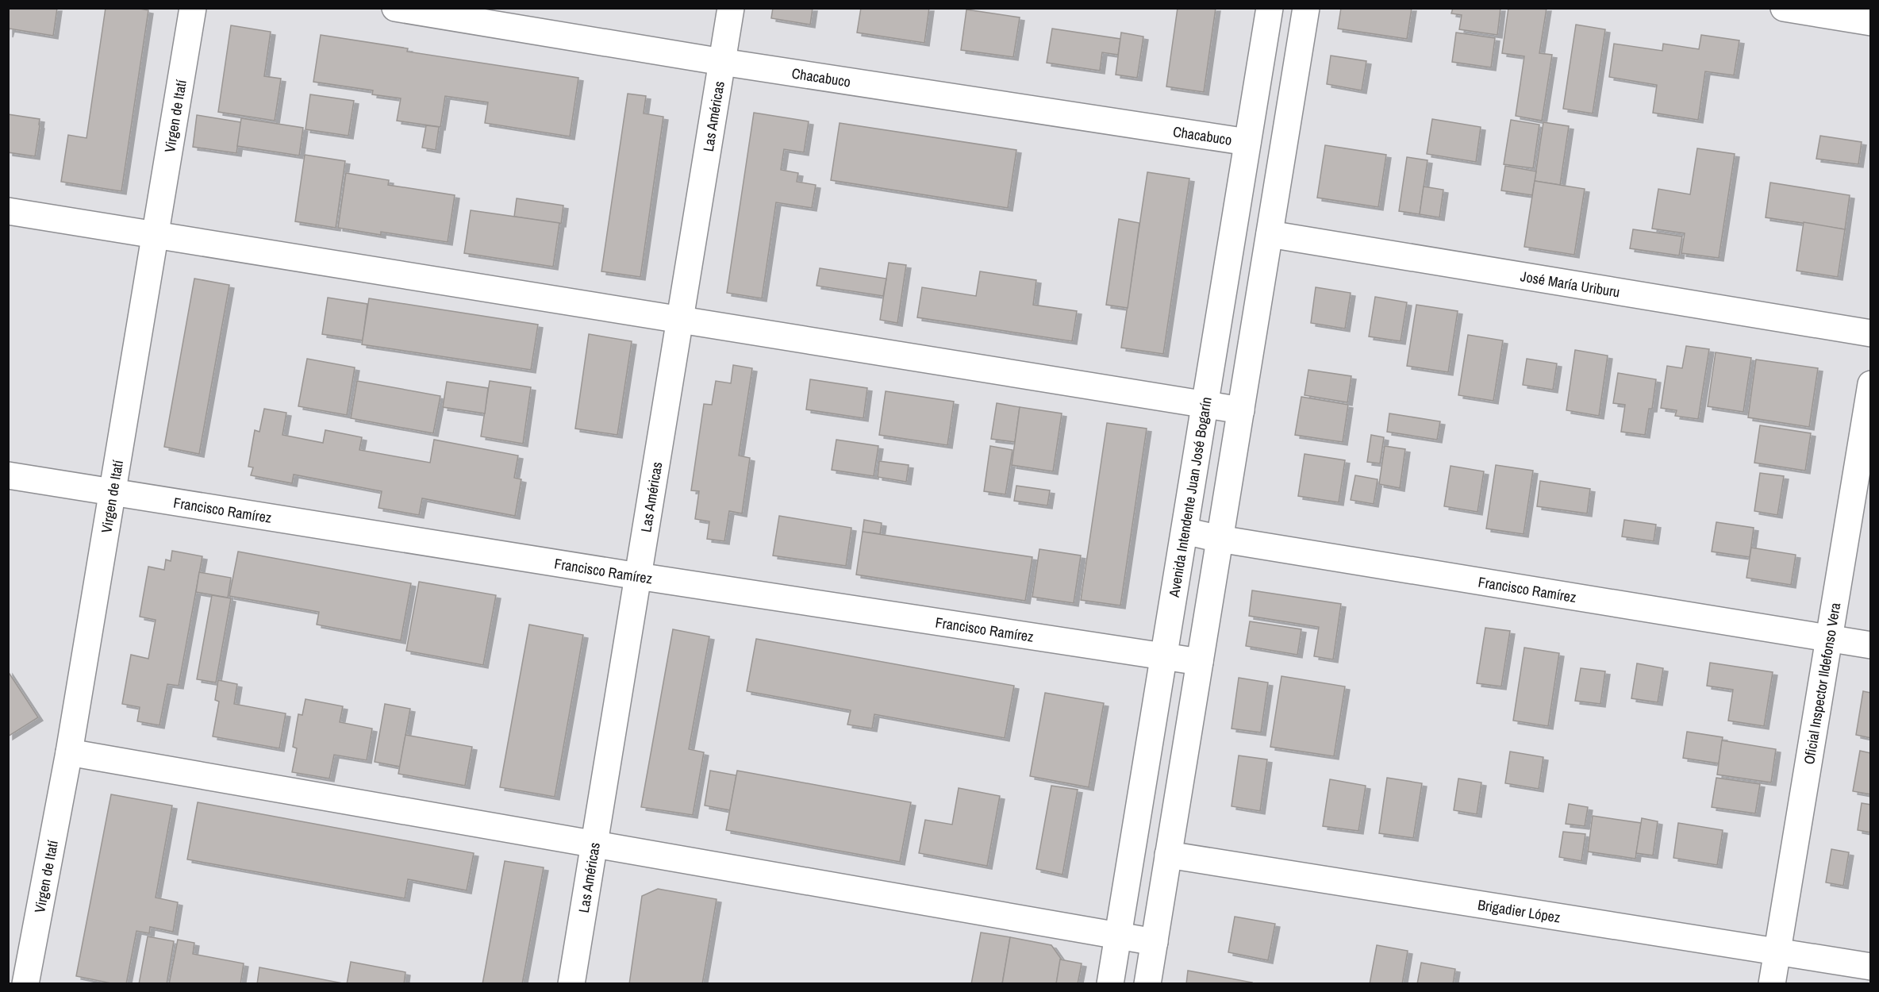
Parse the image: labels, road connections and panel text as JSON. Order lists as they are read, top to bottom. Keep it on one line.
{"streets":{"street":["Chacabuco","Las Américas","Virgen de Itatí","José María Uriburu","Avenida Intendente Juan José Bogarín","Francisco Ramírez","Oficial Inspector Ildefonso Vera","Brigadier López"]},"crossings":[["Chacabuco","Las Américas"],["Chacabuco","Avenida Intendente Juan José Bogarín"],["Las Américas","Francisco Ramírez"],["Virgen de Itatí","Francisco Ramírez"],["Avenida Intendente Juan José Bogarín","Francisco Ramírez"],["Francisco Ramírez","Oficial Inspector Ildefonso Vera"],["Oficial Inspector Ildefonso Vera","Brigadier López"]]}
